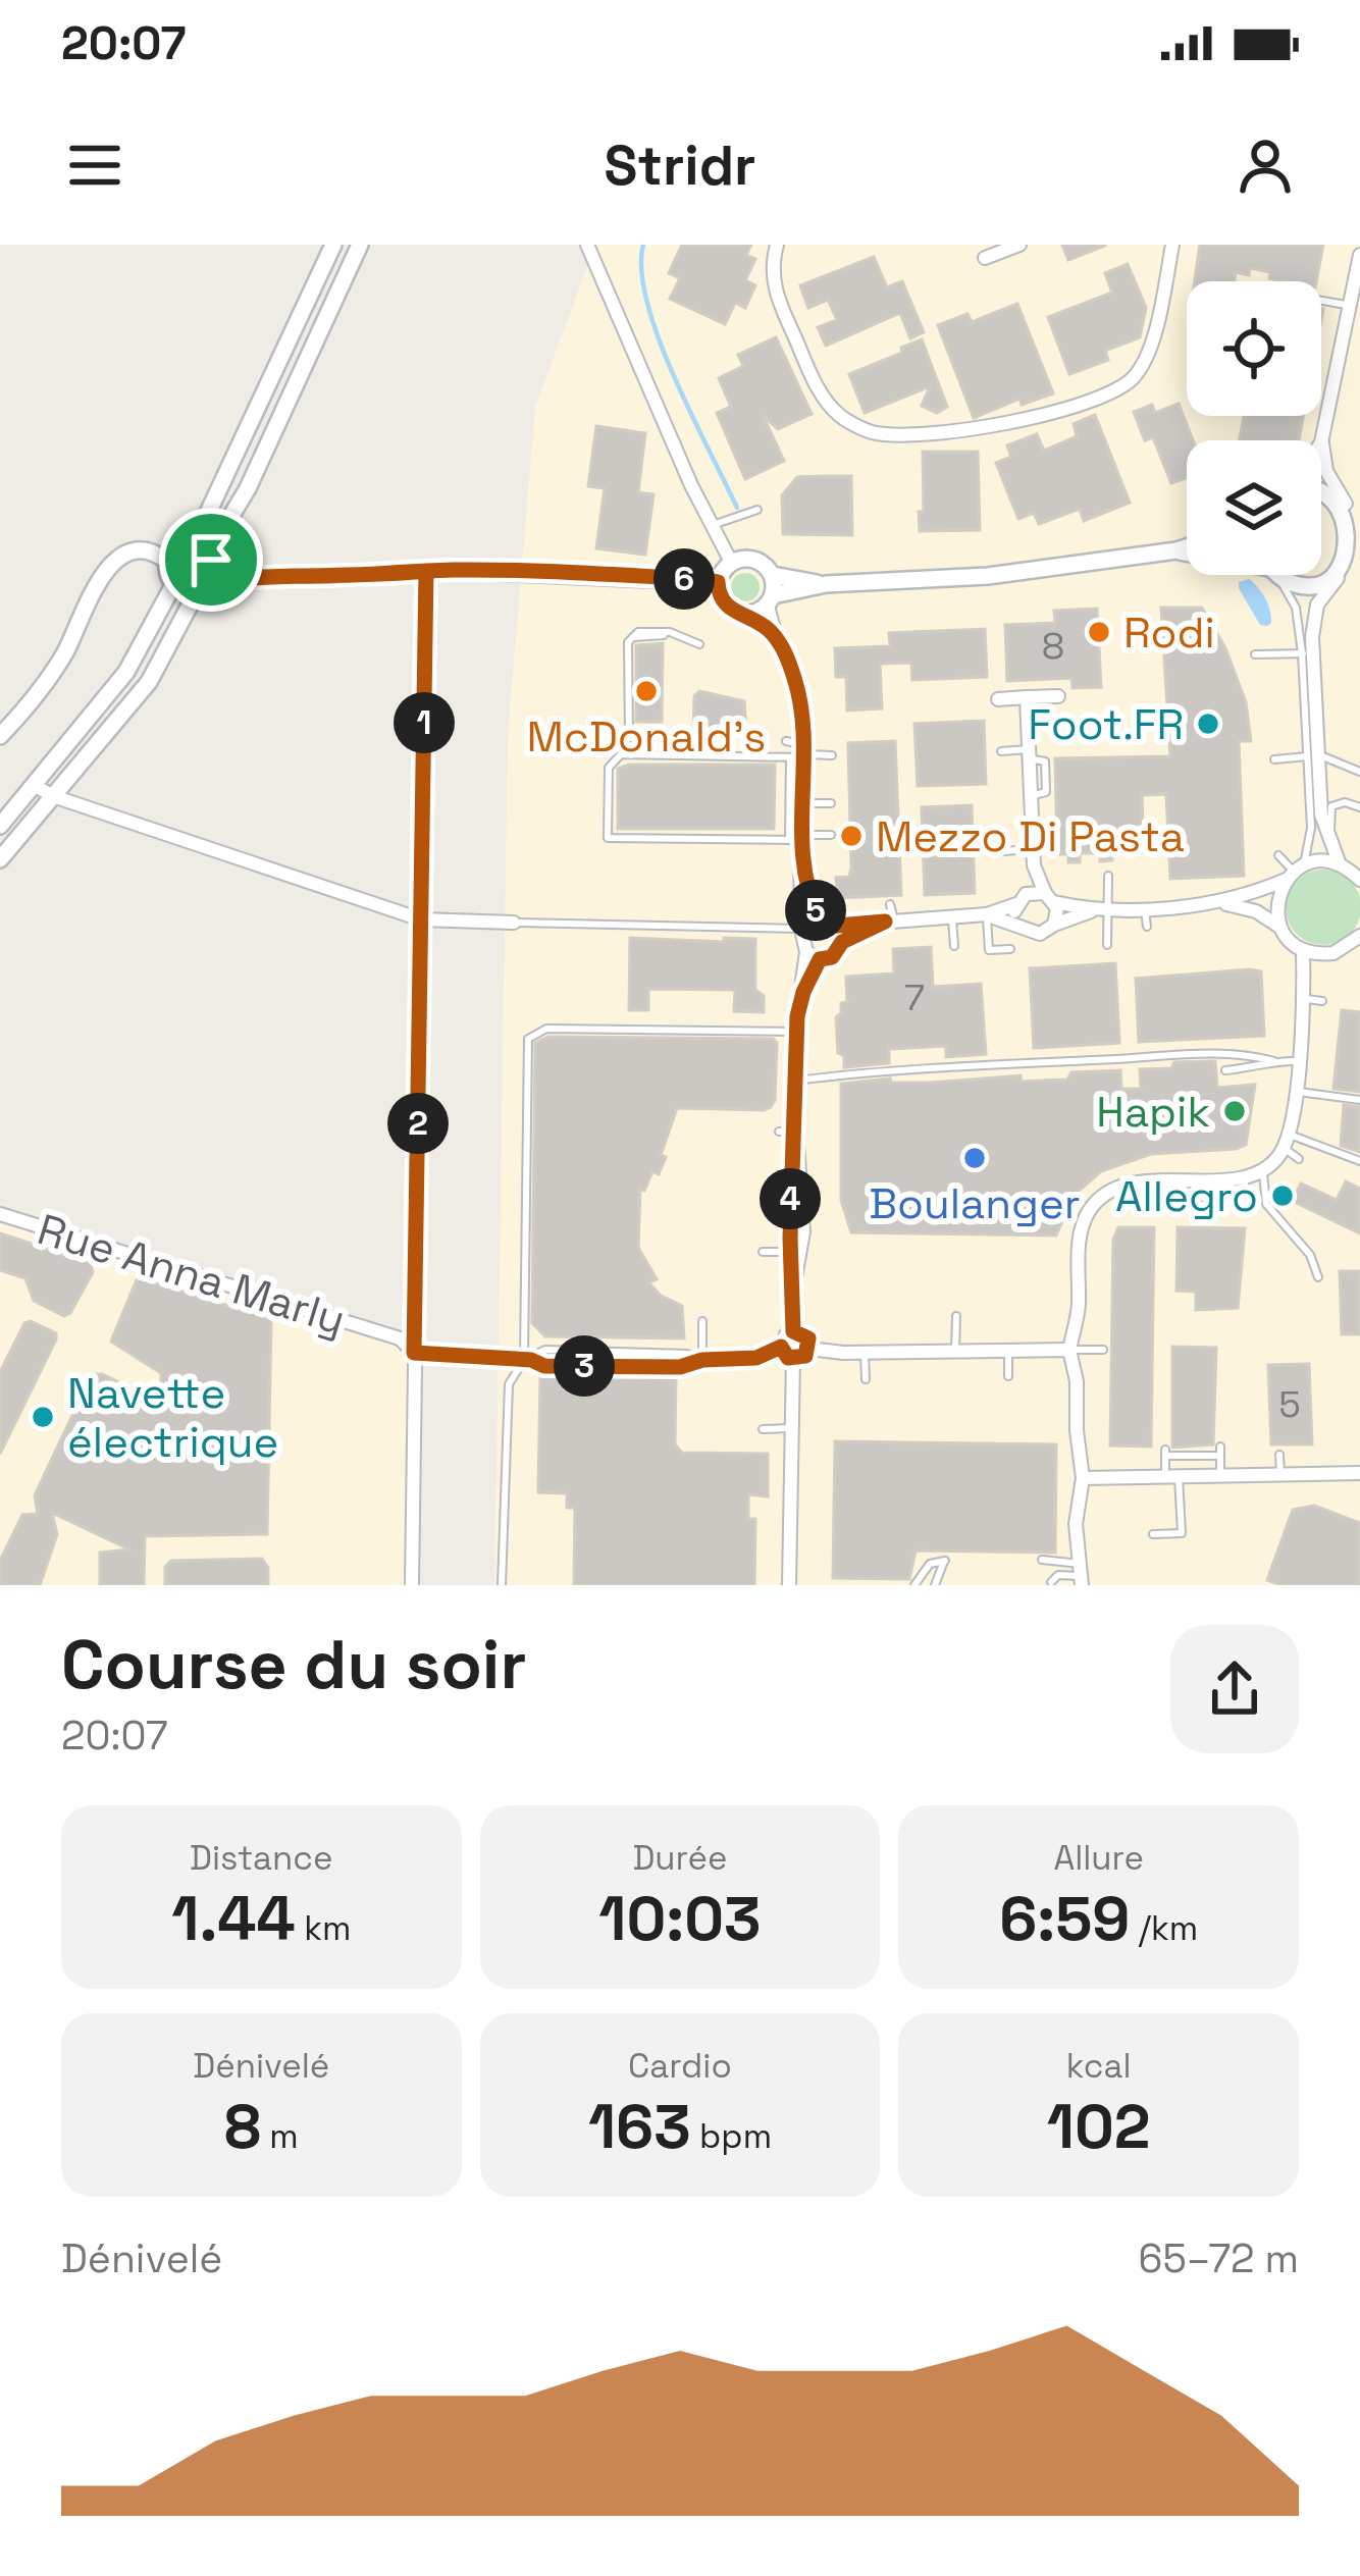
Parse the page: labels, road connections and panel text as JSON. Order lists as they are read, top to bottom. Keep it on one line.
{"streets":{"street":["Rue Anna Marly"]},"places":["Rodi","McDonald's","Foot.FR","Mezzo Di Pasta","Hapik","Boulanger","Allegro","Navette électrique"],"house_numbers":["8","7","5"],"page":{"status":"20:07","header":"Stridr","pins":["6","1","5","2","4","3"],"heading":["Course du soir","20:07"],"stats":[["Distance","1.44 km"],["Durée","10:03"],["Allure","6:59 /km"],["Dénivelé","8 m"],["Cardio","163 bpm"],["kcal","102"]],"chart":["Dénivelé","65–72 m"]}}
